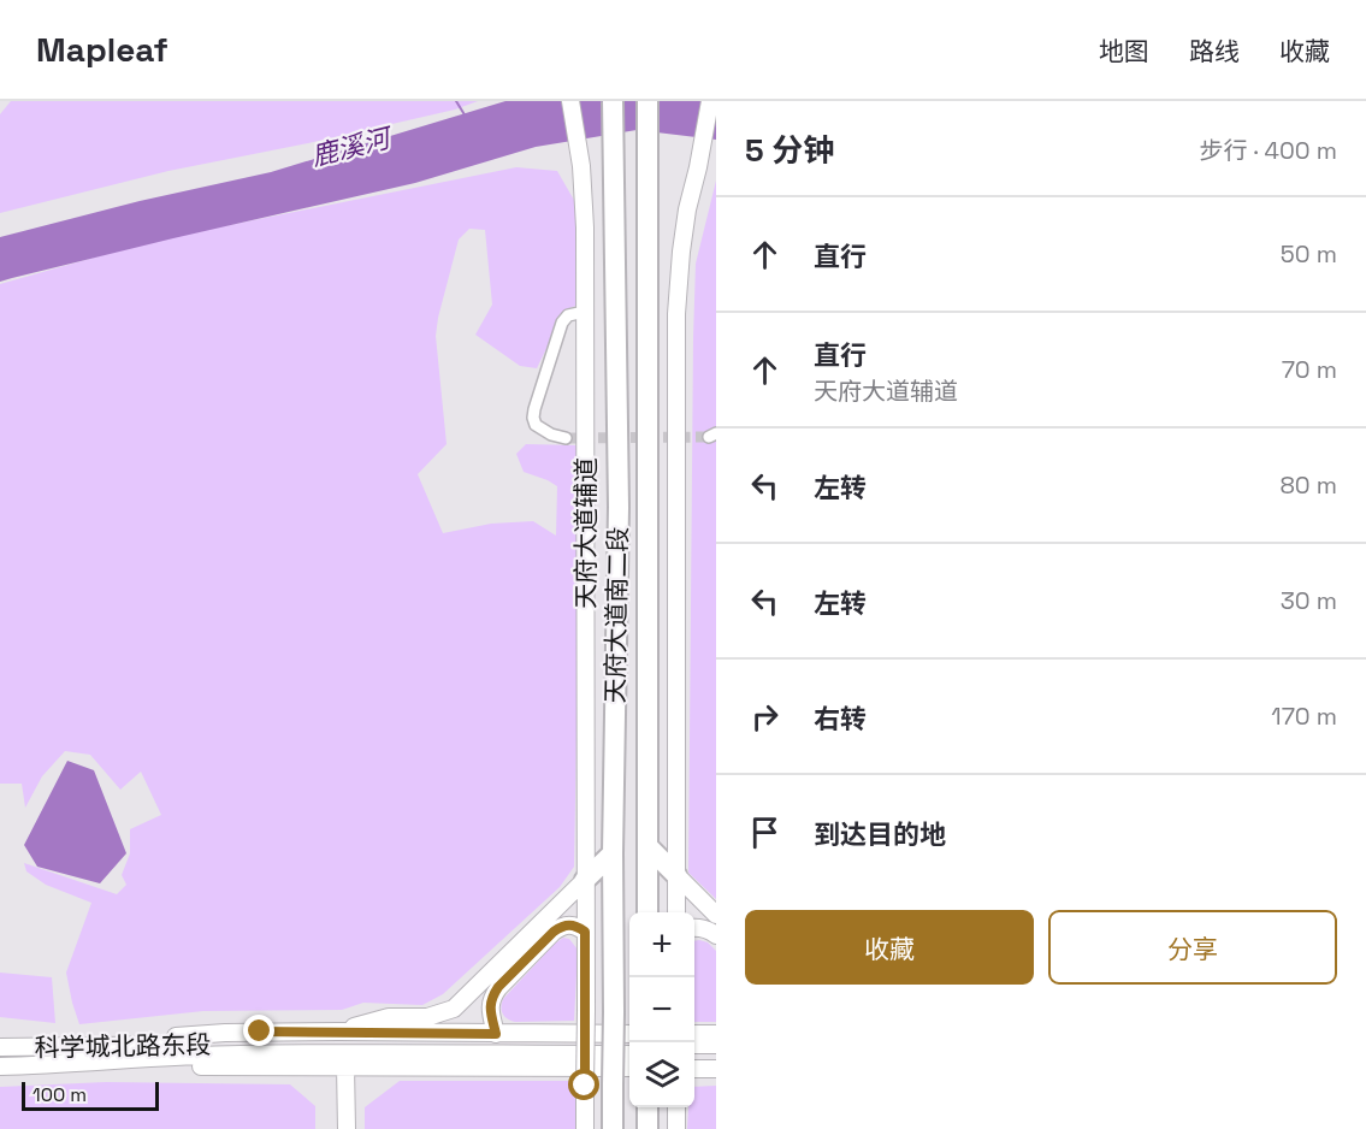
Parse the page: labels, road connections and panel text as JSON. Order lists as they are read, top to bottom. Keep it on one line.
{"streets":{"highway":["天府大道南二段"],"street":["天府大道辅道","科学城北路东段"]},"water":["鹿溪河"],"scale_bar":"100 m","page":{"header":"Mapleaf","nav":["地图","路线","收藏"],"heading":["5 分钟","步行 · 400 m"],"list":[["直行","50 m"],["直行","天府大道辅道","70 m"],["左转","80 m"],["左转","30 m"],["右转","170 m"],"到达目的地"],"buttons":["收藏","分享"],"map_buttons":["+","−"],"scale":"100 m"}}
